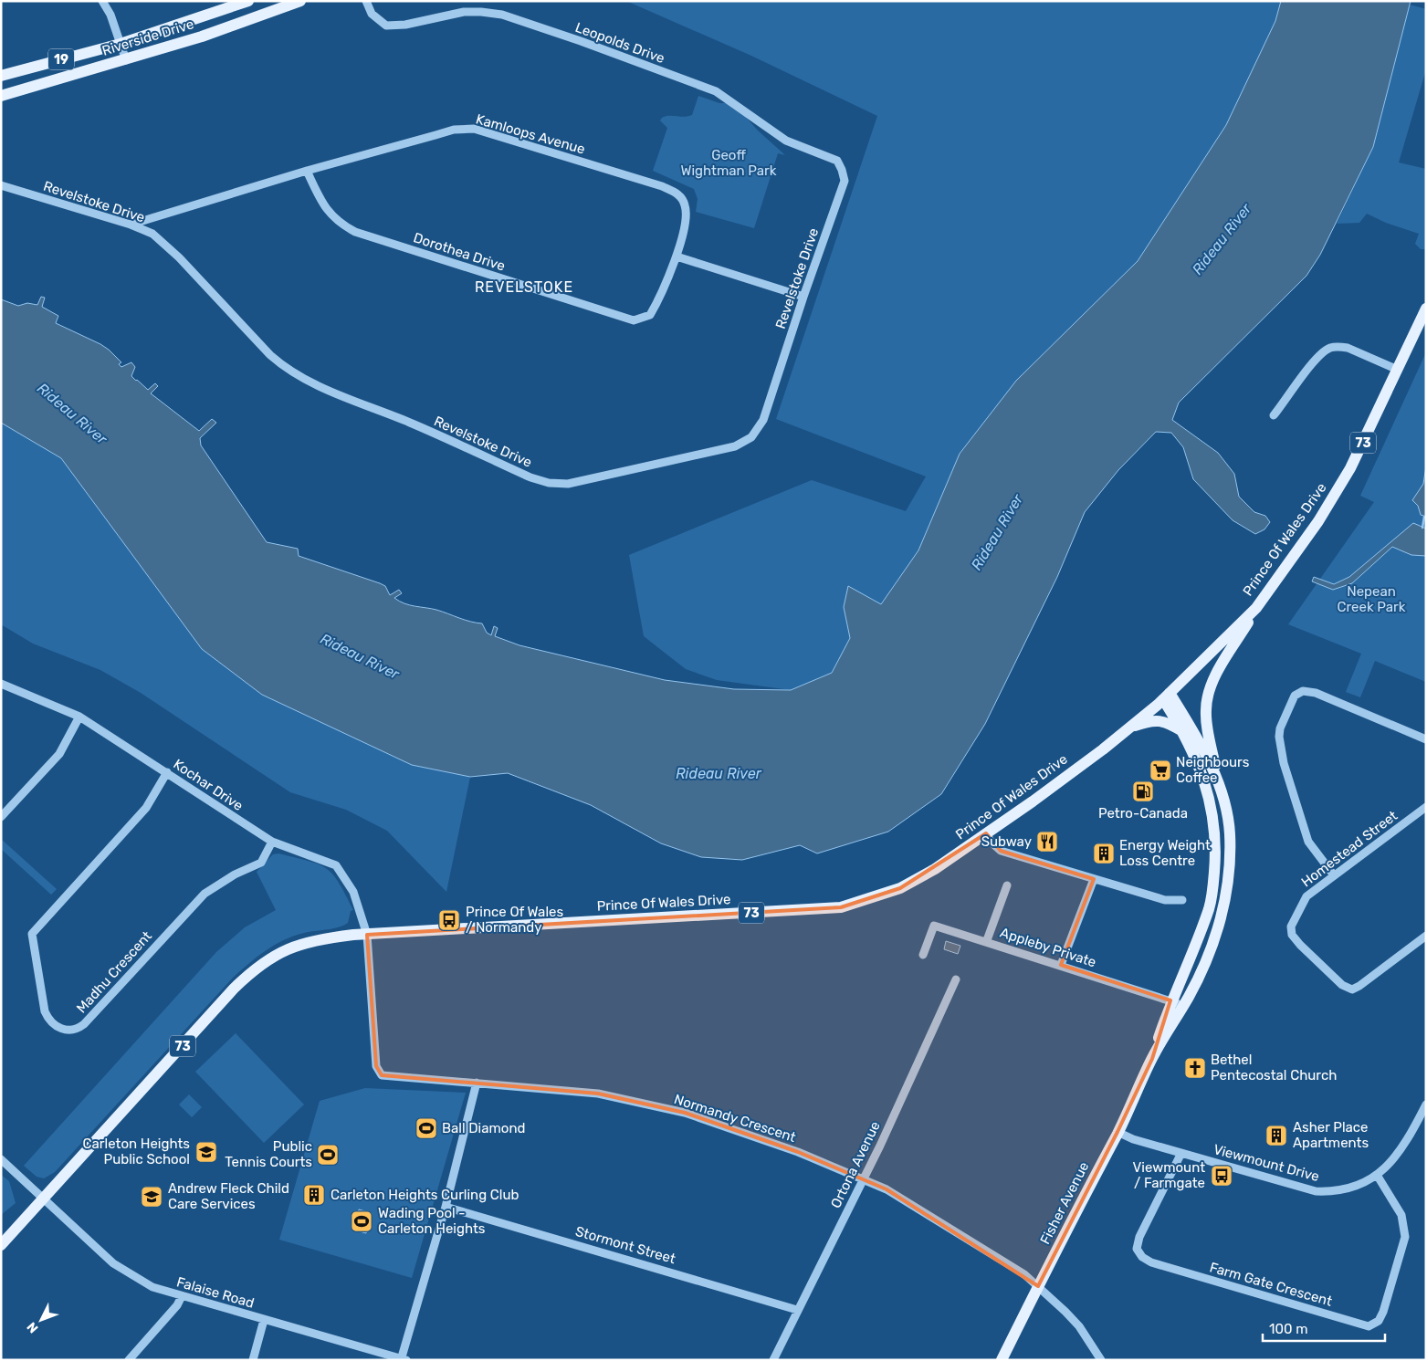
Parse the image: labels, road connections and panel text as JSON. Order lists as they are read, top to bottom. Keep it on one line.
{"streets":{"main road":["Riverside Drive","19","73","Prince Of Wales Drive","Fisher Avenue"],"street":["Leopolds Drive","Kamloops Avenue","Revelstoke Drive","Dorothea Drive","Kochar Drive","Homestead Street","Appleby Private","Madhu Crescent","Normandy Crescent","Viewmount Drive","Ortona Avenue","Stormont Street","Farm Gate Crescent","Falaise Road"]},"crossings":[["Leopolds Drive","Revelstoke Drive"],["Kamloops Avenue","Revelstoke Drive"],["Kamloops Avenue","Dorothea Drive"],["Prince Of Wales Drive","Kochar Drive"],["Prince Of Wales Drive","Normandy Crescent"],["Prince Of Wales Drive","Fisher Avenue"],["Prince Of Wales Drive","Falaise Road"],["Kochar Drive","Madhu Crescent"],["Kochar Drive","Normandy Crescent"],["Appleby Private","Fisher Avenue"],["Normandy Crescent","Ortona Avenue"],["Normandy Crescent","Fisher Avenue"],["Viewmount Drive","Fisher Avenue"],["Viewmount Drive","Farm Gate Crescent"],["Ortona Avenue","Stormont Street"]],"districts":["REVELSTOKE"],"water":["Rideau River"],"parks":["Geoff Wightman Park","Nepean Creek Park"],"places":{"supermarket":["Neighbours Coffee"],"fuel station":["Petro-Canada"],"restaurant":["Subway"],"building":["Energy Weight Loss Centre","Asher Place Apartments","Carleton Heights Curling Club"],"bus stop":["Prince Of Wales / Normandy","Viewmount / Farmgate"],"church":["Bethel Pentecostal Church"],"sports":["Ball Diamond","Public Tennis Courts","Wading Pool - Carleton Heights"],"school or university":["Carleton Heights Public School","Andrew Fleck Child Care Services"]},"scale_bar":"100 m","north":"bottom left"}
